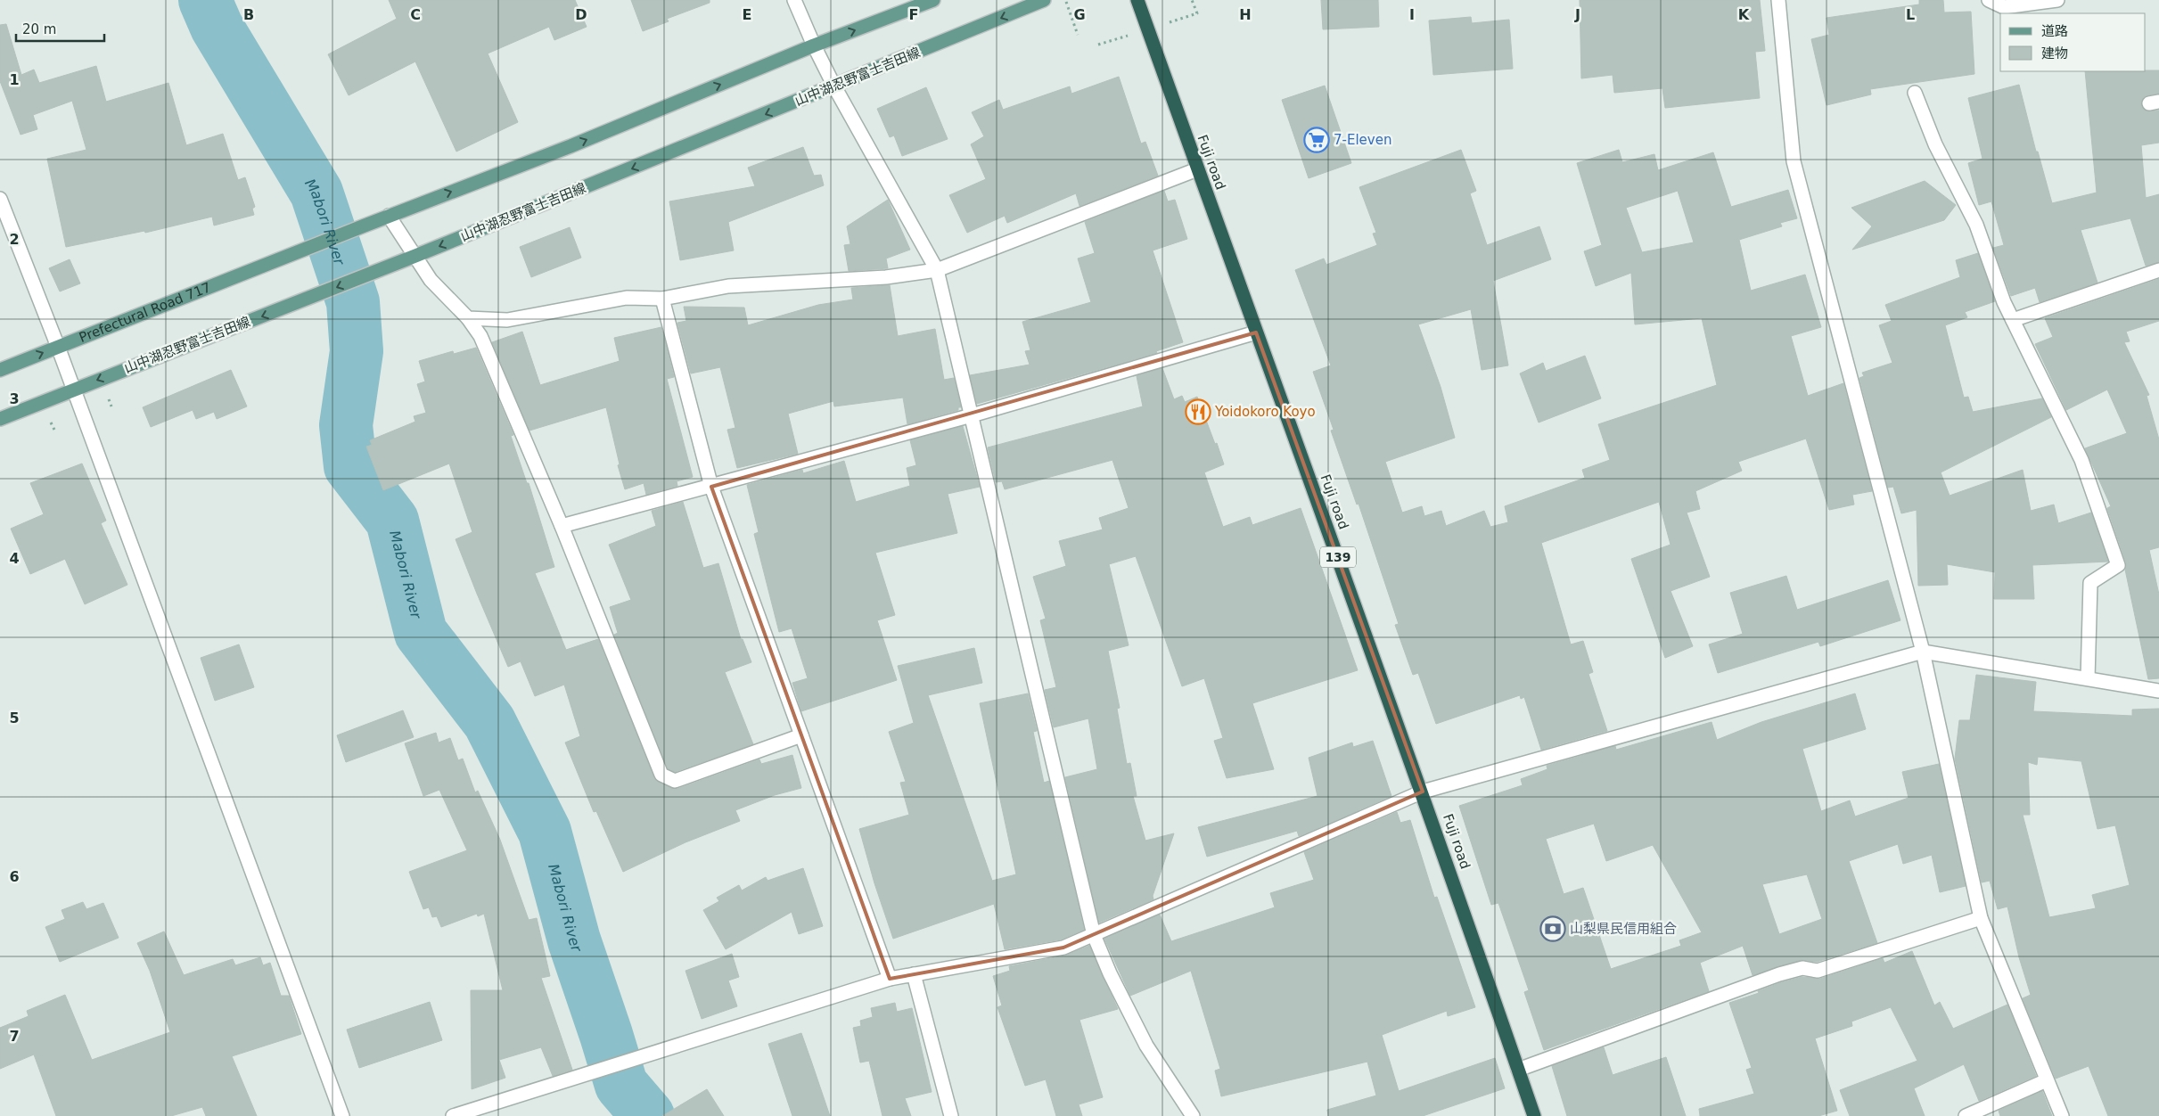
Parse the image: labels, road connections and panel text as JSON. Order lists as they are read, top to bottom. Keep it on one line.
{"streets":{"highway":["Fuji road","139"],"main road":["山中湖忍野富士吉田線","Prefectural Road 717"]},"water":["Mabori River"],"places":{"supermarket":["7-Eleven"],"restaurant":["Yoidokoro Koyo"],"bank":["山梨県民信用組合"]},"legend":["道路","建物"],"scale_bar":"20 m","grid":{"columns":["B","C","D","E","F","G","H","I","J","K","L"],"rows":["1","2","3","4","5","6","7"]}}
